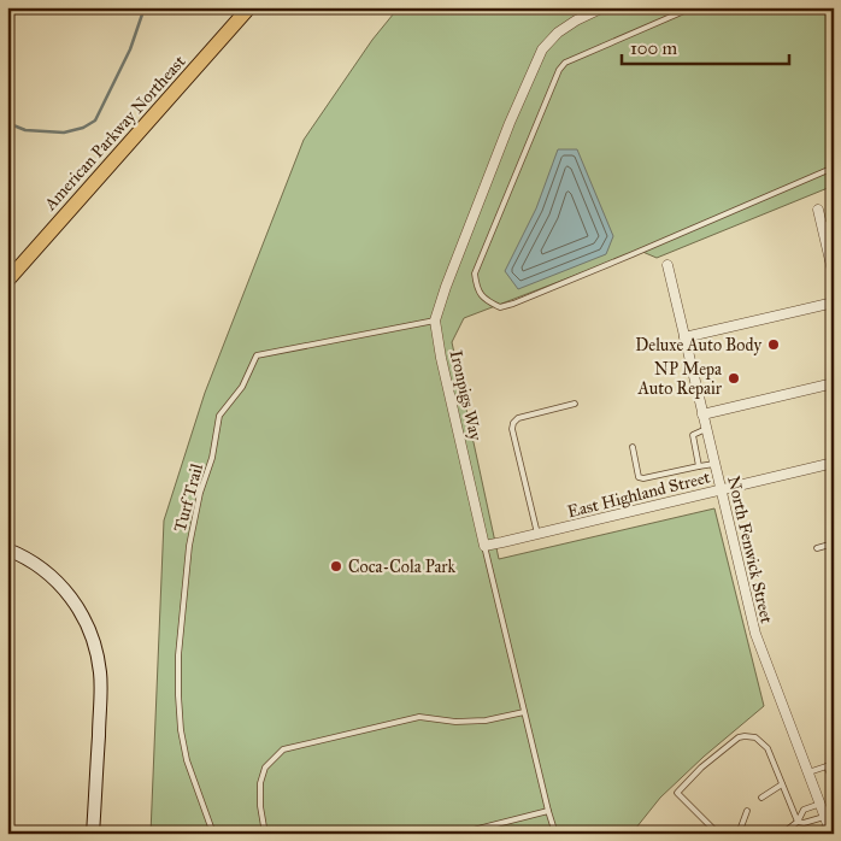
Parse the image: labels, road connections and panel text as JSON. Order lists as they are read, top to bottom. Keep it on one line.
{"streets":{"main road":["American Parkway Northeast"],"street":["Ironpigs Way","East Highland Street","North Fenwick Street"],"lane":["Turf Trail"]},"crossings":[["Ironpigs Way","East Highland Street"],["Ironpigs Way","Turf Trail"],["East Highland Street","North Fenwick Street"]],"places":["Deluxe Auto Body","NP Mepa Auto Repair","Coca-Cola Park"],"scale_bar":"100 m"}
